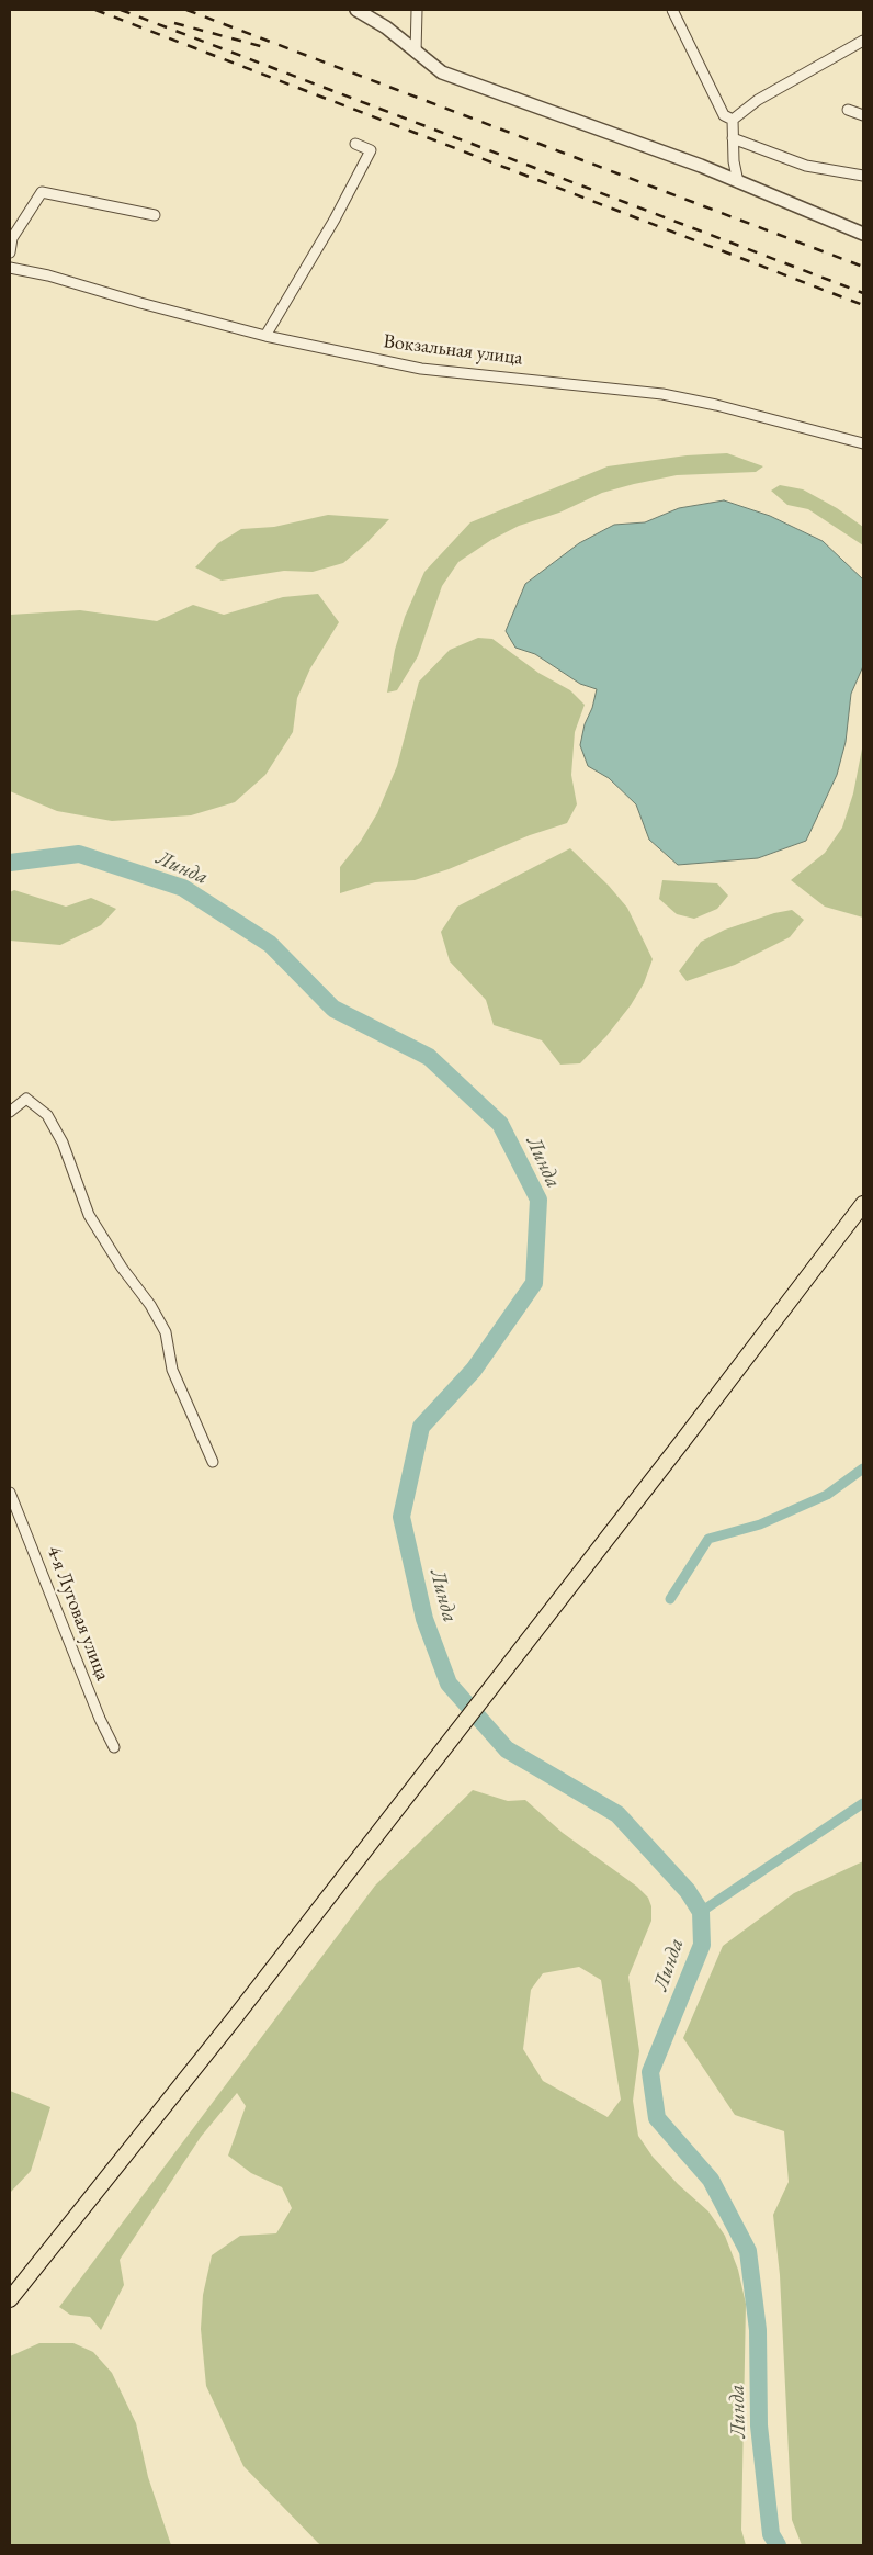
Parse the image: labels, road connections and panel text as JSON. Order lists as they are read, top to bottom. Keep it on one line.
{"streets":{"street":["Вокзальная улица","4-я Луговая улица"]},"water":["Линда"]}
